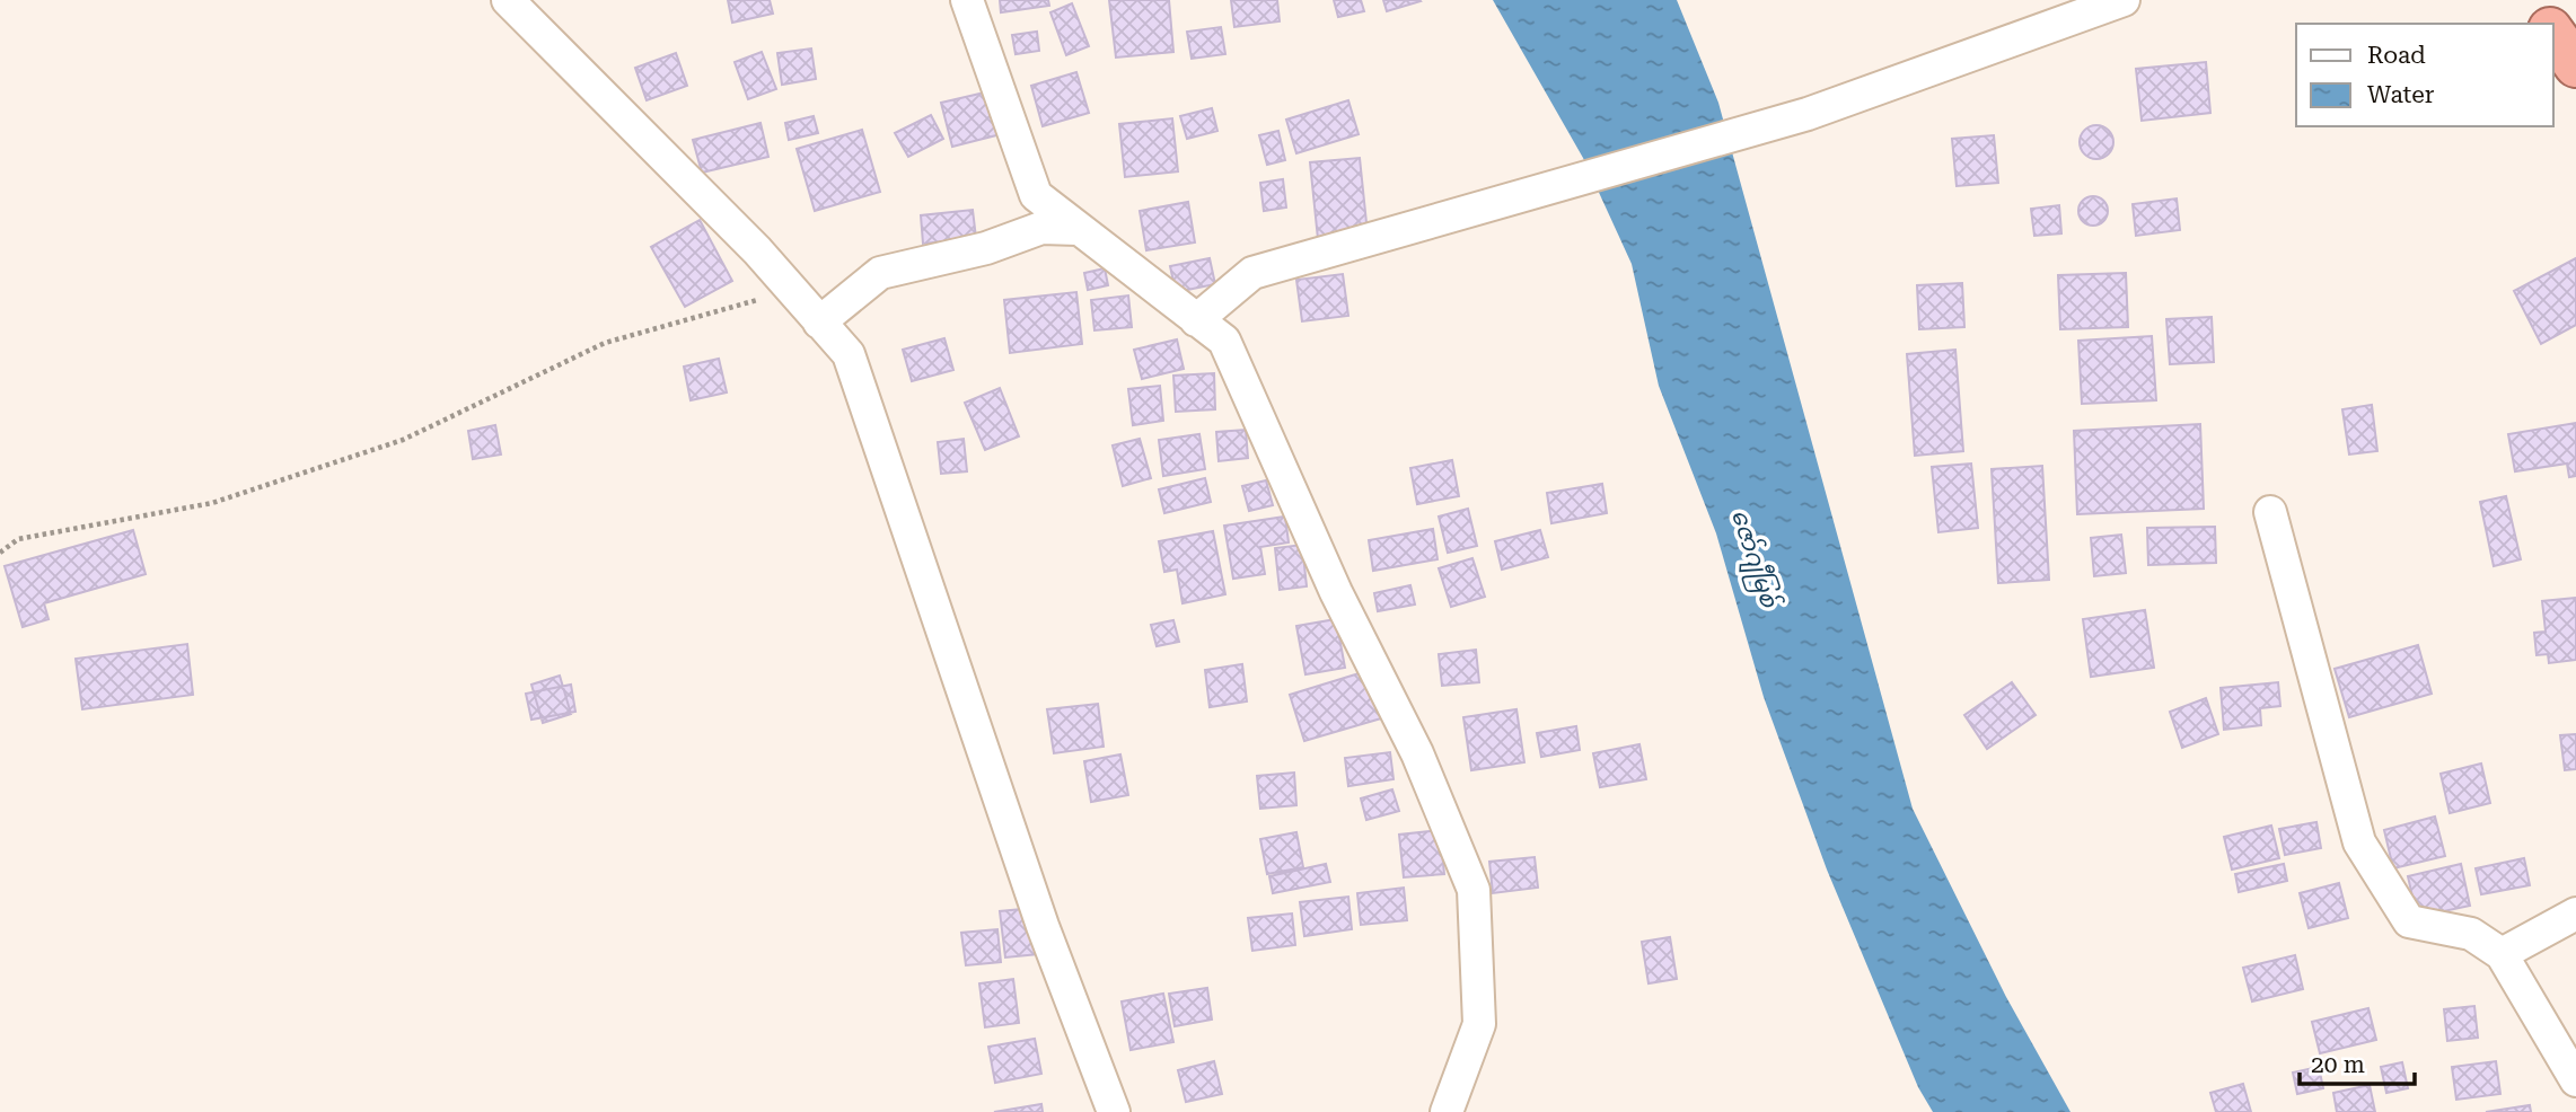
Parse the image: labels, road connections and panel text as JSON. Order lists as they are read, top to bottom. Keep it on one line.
{"water":["ဇော်ဂျီမြစ်"],"legend":["Road","Water"],"scale_bar":"20 m"}
